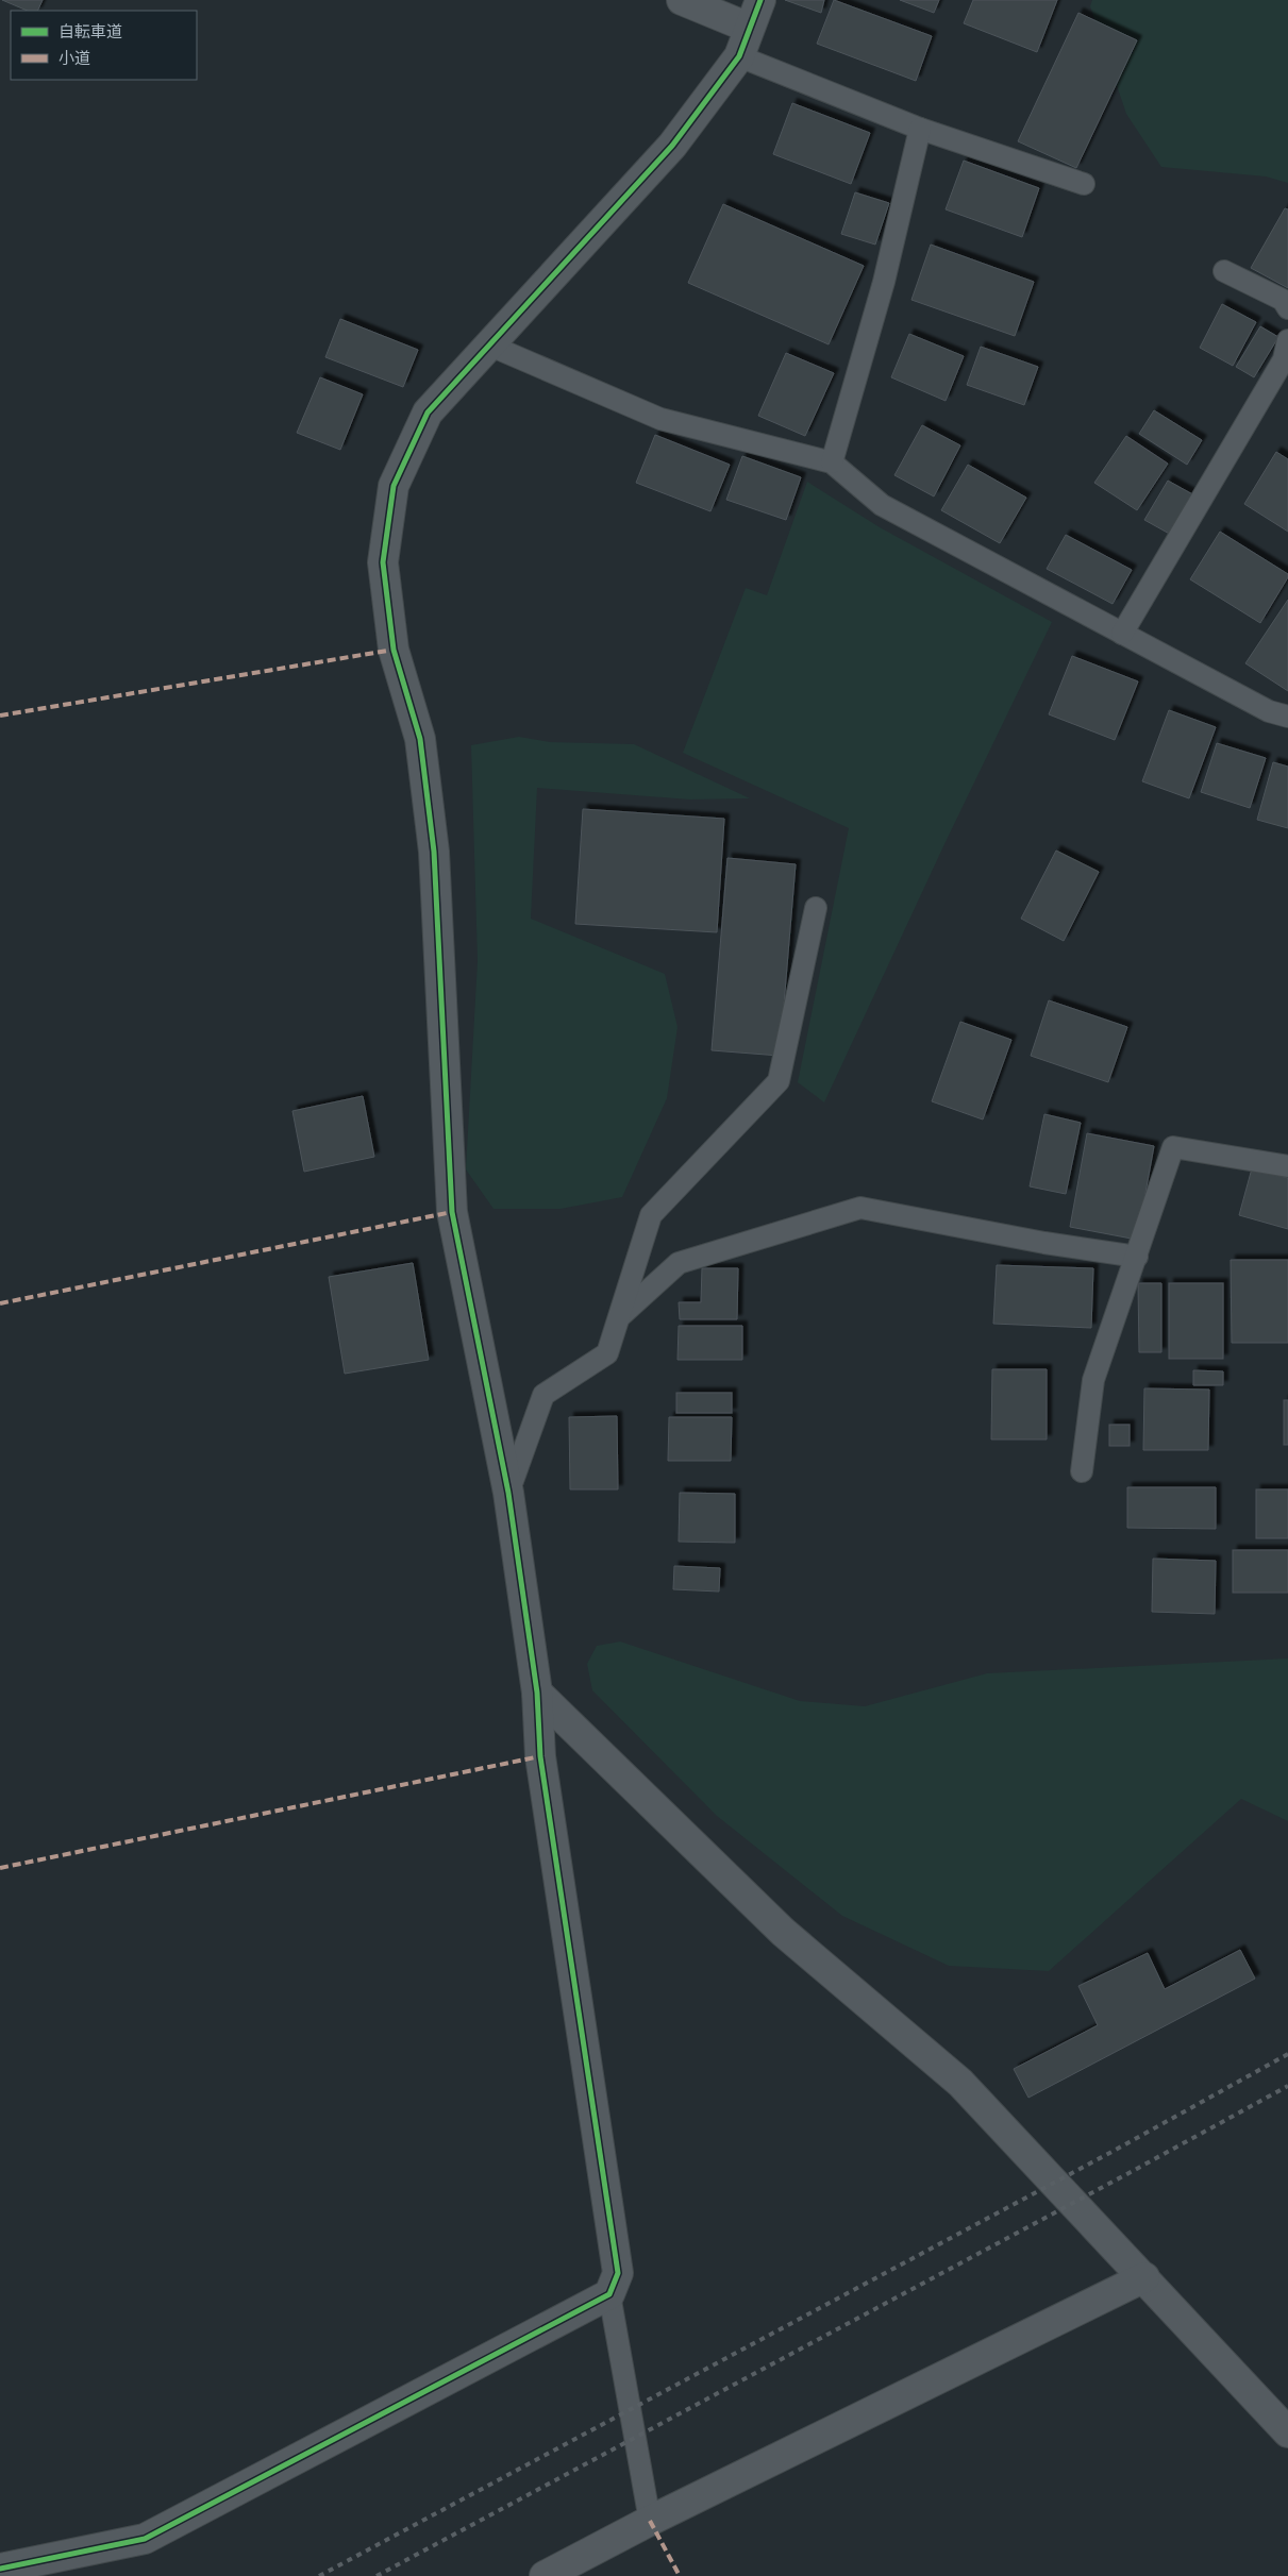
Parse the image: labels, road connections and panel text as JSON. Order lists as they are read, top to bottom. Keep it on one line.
{"legend":["自転車道","小道"]}
